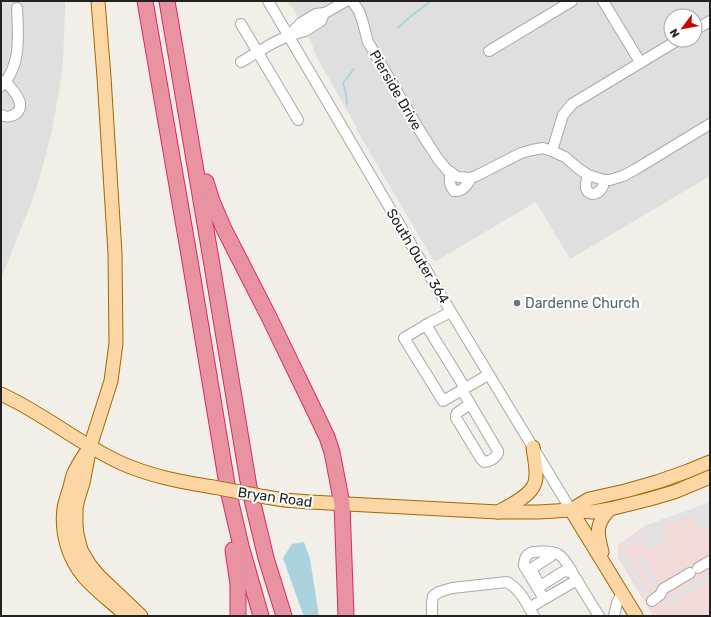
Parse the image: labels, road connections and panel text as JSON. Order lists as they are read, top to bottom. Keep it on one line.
{"streets":{"main road":["Bryan Road"],"street":["Pierside Drive","South Outer 364"]},"crossings":[["South Outer 364","Bryan Road"]],"places":["Dardenne Church"],"north":"bottom left"}
